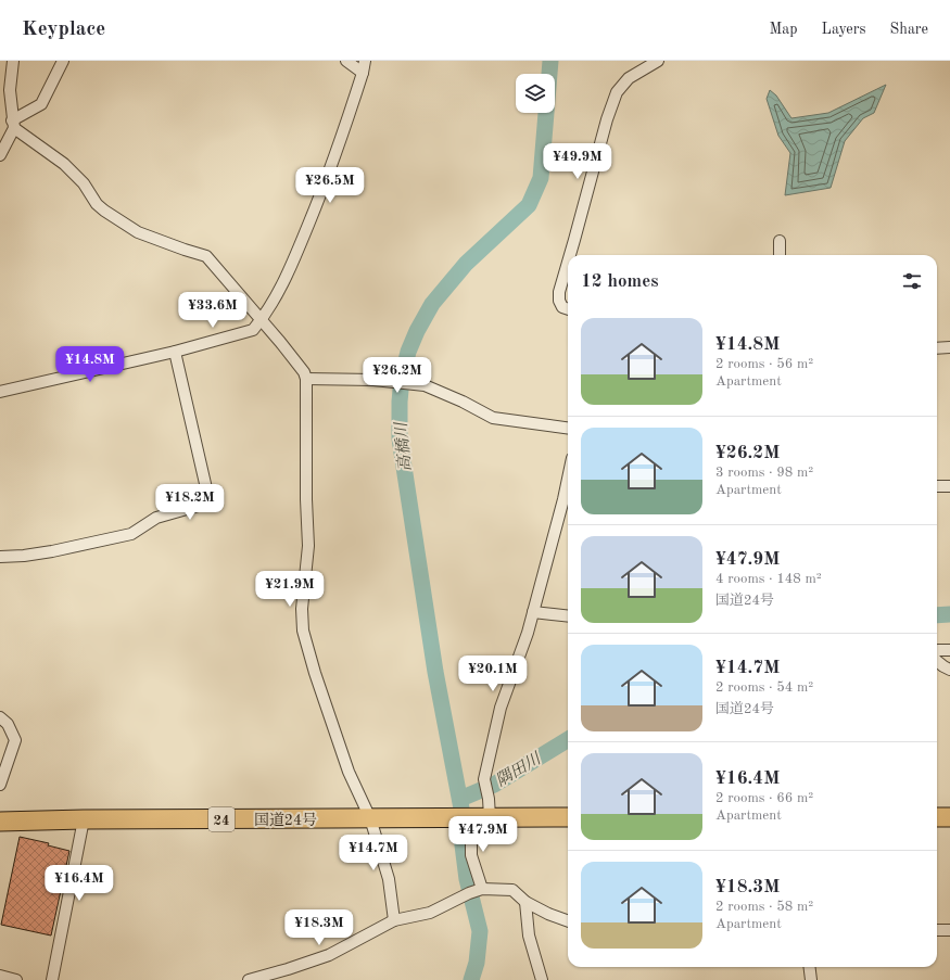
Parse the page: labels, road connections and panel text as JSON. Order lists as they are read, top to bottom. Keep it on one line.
{"streets":{"highway":["24","国道24号"]},"water":["高橋川","隅田川"],"page":{"header":"Keyplace","nav":["Map","Layers","Share"],"price":["¥49.9M","¥26.5M","¥33.6M","¥14.8M","¥26.2M","¥18.2M","¥21.9M","¥20.1M","¥47.9M","¥14.7M","¥16.4M","¥18.3M"],"heading":"12 homes","list":[{"name":"¥14.8M","note":"2 rooms · 56 m² · Apartment"},{"name":"¥26.2M","note":"3 rooms · 98 m² · Apartment"},{"name":"¥47.9M","note":"4 rooms · 148 m² · 国道24号"},{"name":"¥14.7M","note":"2 rooms · 54 m² · 国道24号"},{"name":"¥16.4M","note":"2 rooms · 66 m² · Apartment"},{"name":"¥18.3M","note":"2 rooms · 58 m² · Apartment"}]}}
